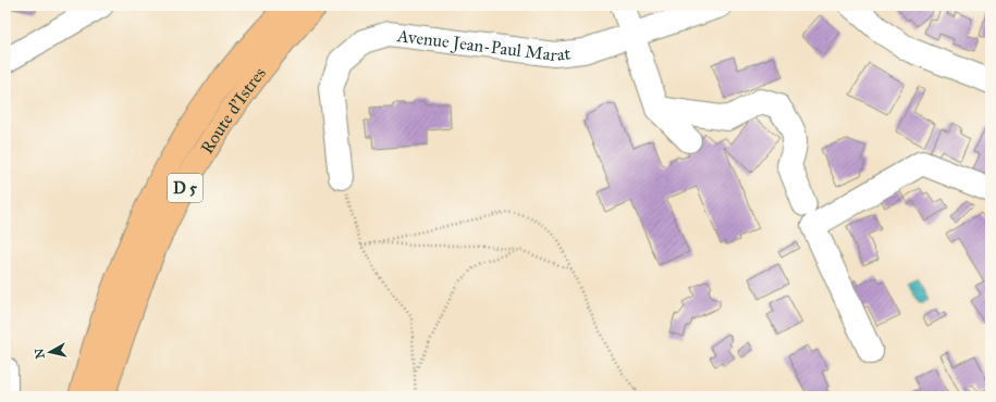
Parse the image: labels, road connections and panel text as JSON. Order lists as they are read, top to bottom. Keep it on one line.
{"streets":{"main road":["Route d'Istres","D 5"],"street":["Avenue Jean-Paul Marat"]},"north":"left"}
